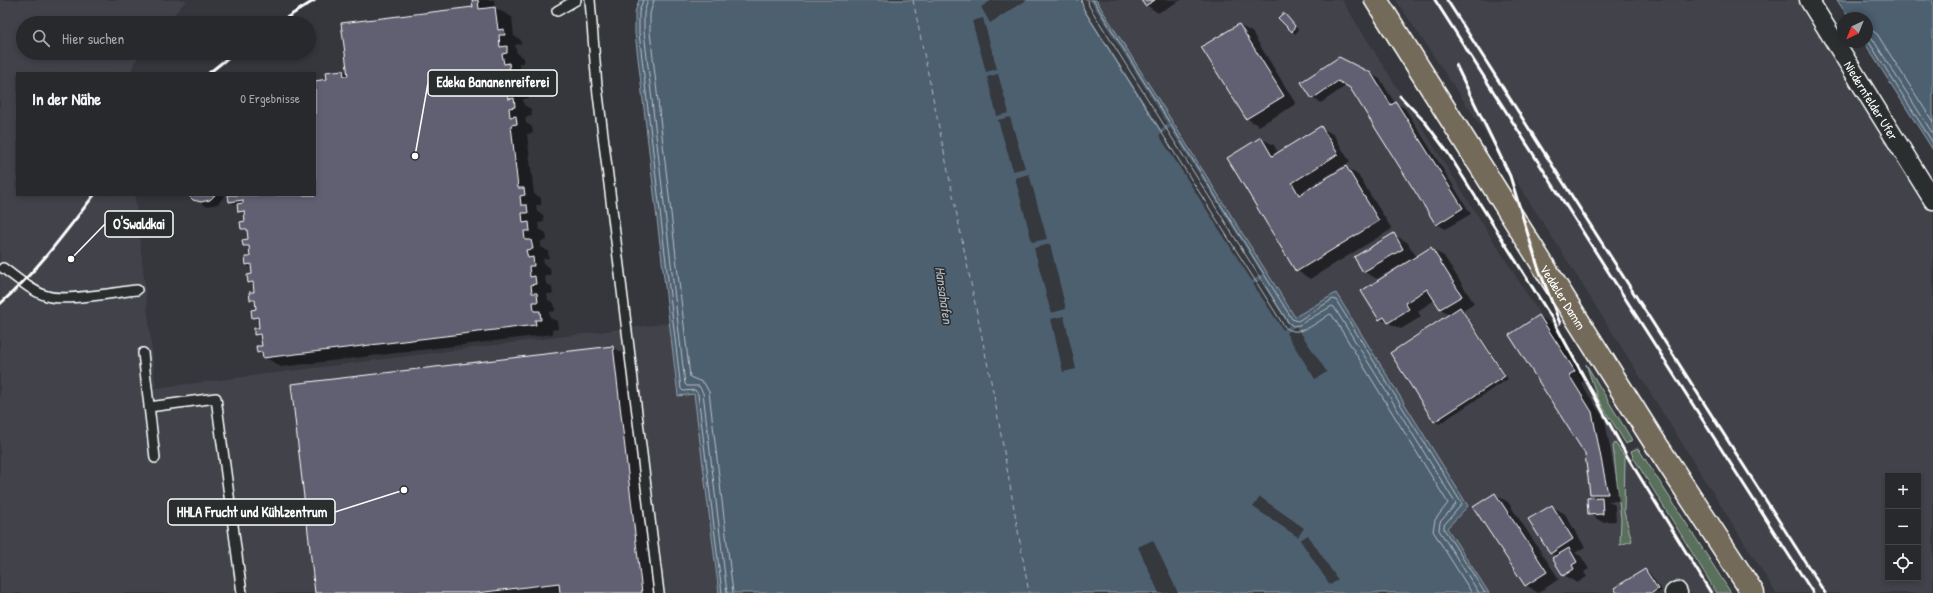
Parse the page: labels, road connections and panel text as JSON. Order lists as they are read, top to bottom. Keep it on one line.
{"streets":{"main road":["Veddeler Damm"],"street":["Niedernfelder Ufer"]},"water":["Hansahafen"],"places":["Edeka Bananenreiferei","O'Swaldkai","HHLA Frucht und Kühlzentrum"],"north":"bottom left","page":{"search":"Hier suchen","heading":["In der Nähe","0 Ergebnisse"],"map_buttons":["+","−"]}}
